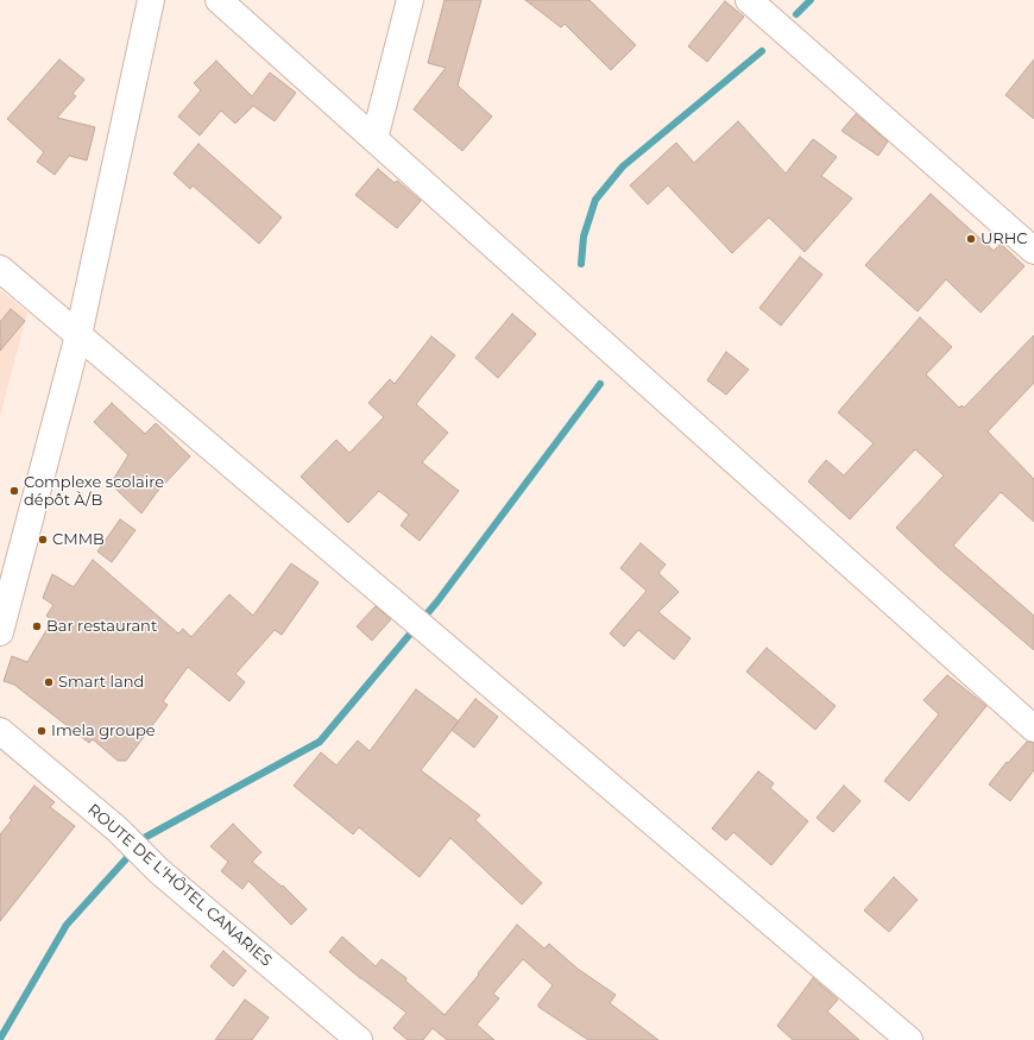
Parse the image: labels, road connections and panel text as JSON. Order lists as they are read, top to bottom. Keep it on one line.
{"streets":{"street":["ROUTE DE L'HÔTEL CANARIES"]},"places":["URHC","Complexe scolaire dépôt À/B","CMMB","Bar restaurant","Smart land","Imela groupe"]}
